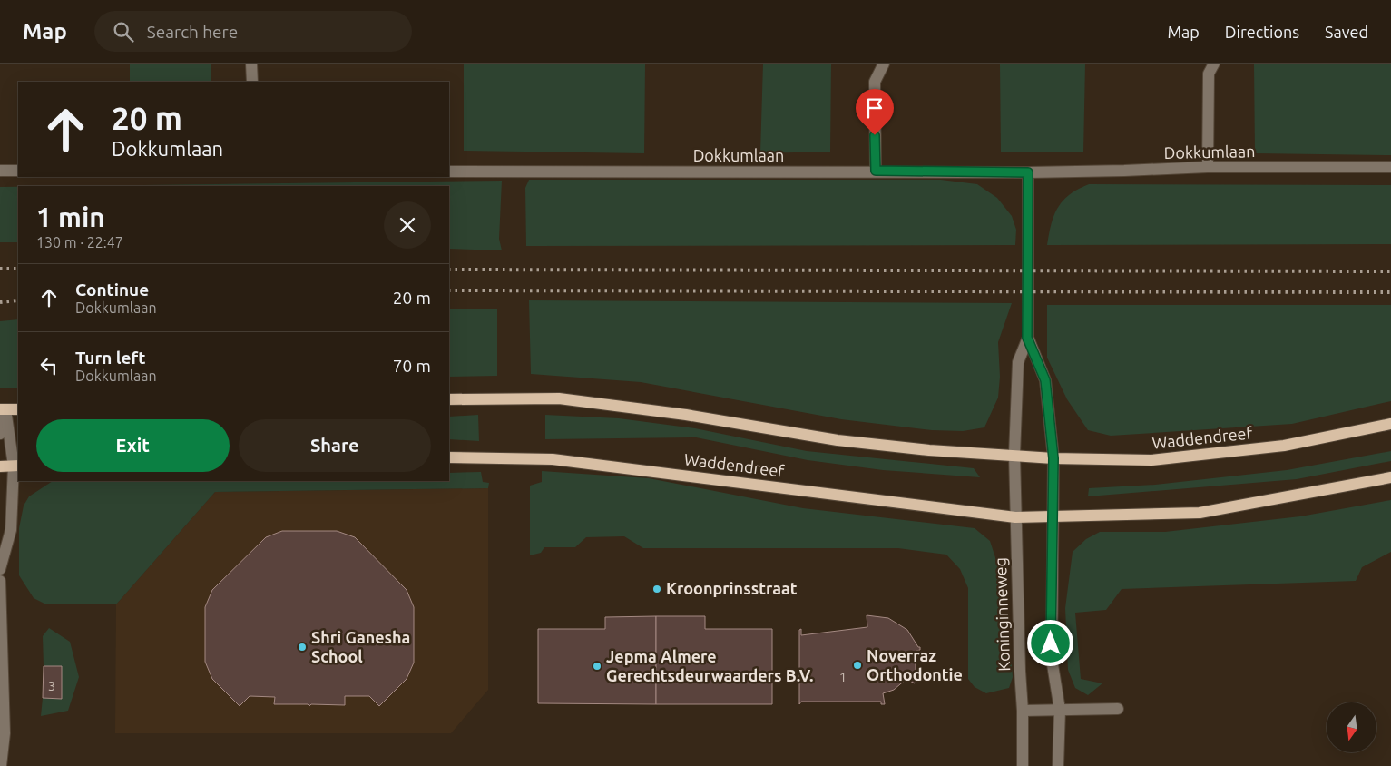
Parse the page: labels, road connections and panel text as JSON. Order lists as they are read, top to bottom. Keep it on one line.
{"streets":{"main road":["Waddendreef"],"street":["Dokkumlaan","Koninginneweg"]},"crossings":[["Waddendreef","Koninginneweg"]],"places":["Kroonprinsstraat","Shri Ganesha School","Noverraz Orthodontie","Jepma Almere Gerechtsdeurwaarders B.V."],"house_numbers":["1","3"],"north":"bottom","page":{"header":"Map","search":"Search here","nav":["Map","Directions","Saved"],"turn":["20 m","Dokkumlaan"],"heading":["1 min","130 m · 22:47"],"list":[{"name":"Continue","note":"Dokkumlaan","value":"20 m"},{"name":"Turn left","note":"Dokkumlaan","value":"70 m"}],"buttons":["Exit","Share"]}}
